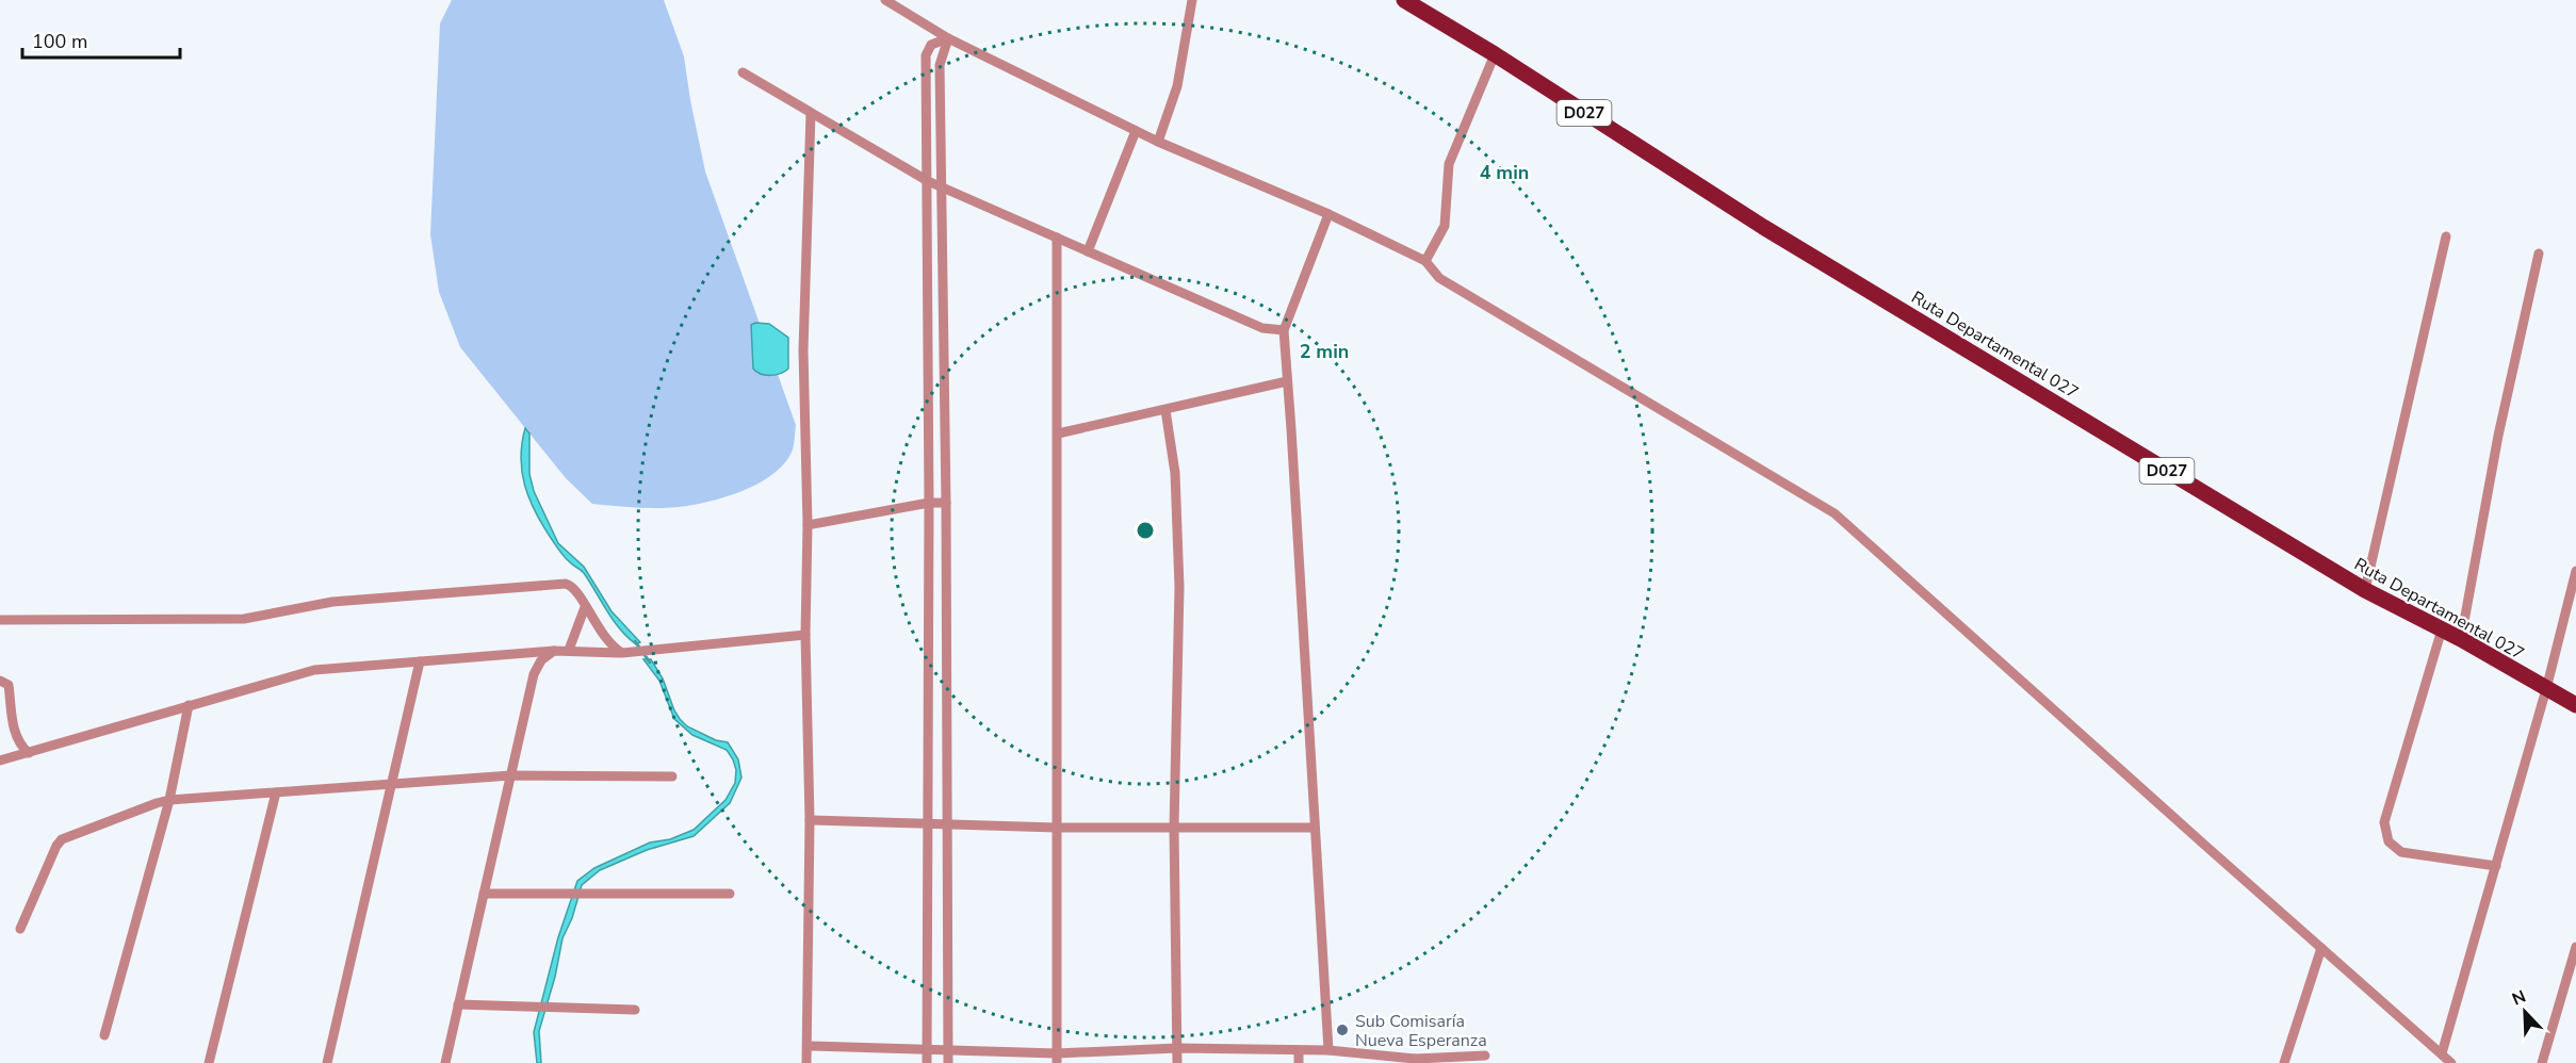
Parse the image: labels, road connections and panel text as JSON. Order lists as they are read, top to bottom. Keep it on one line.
{"streets":{"main road":["D027","Ruta Departamental 027"]},"places":["Sub Comisaría Nueva Esperanza"],"scale_bar":"100 m","north":"top left","rings":["4 min","2 min"]}
